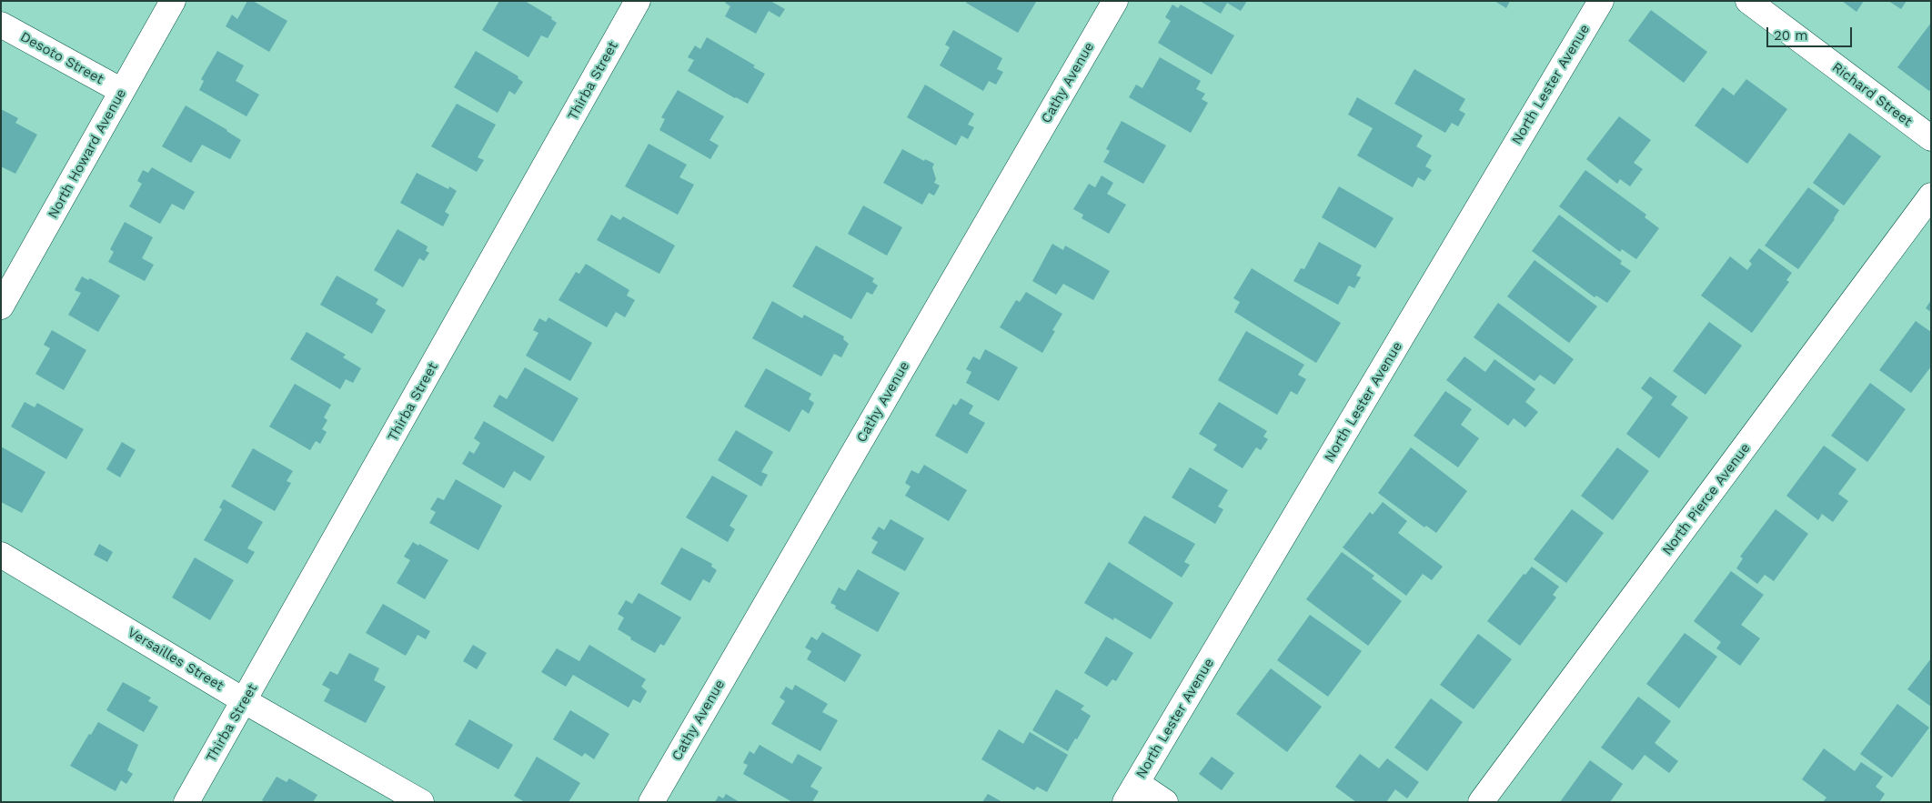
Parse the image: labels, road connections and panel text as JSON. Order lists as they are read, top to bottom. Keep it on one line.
{"streets":{"street":["Desoto Street","Thirba Street","Cathy Avenue","North Lester Avenue","Richard Street","North Howard Avenue","North Pierce Avenue","Versailles Street"]},"crossings":[["Desoto Street","North Howard Avenue"],["Thirba Street","Versailles Street"]],"scale_bar":"20 m"}
